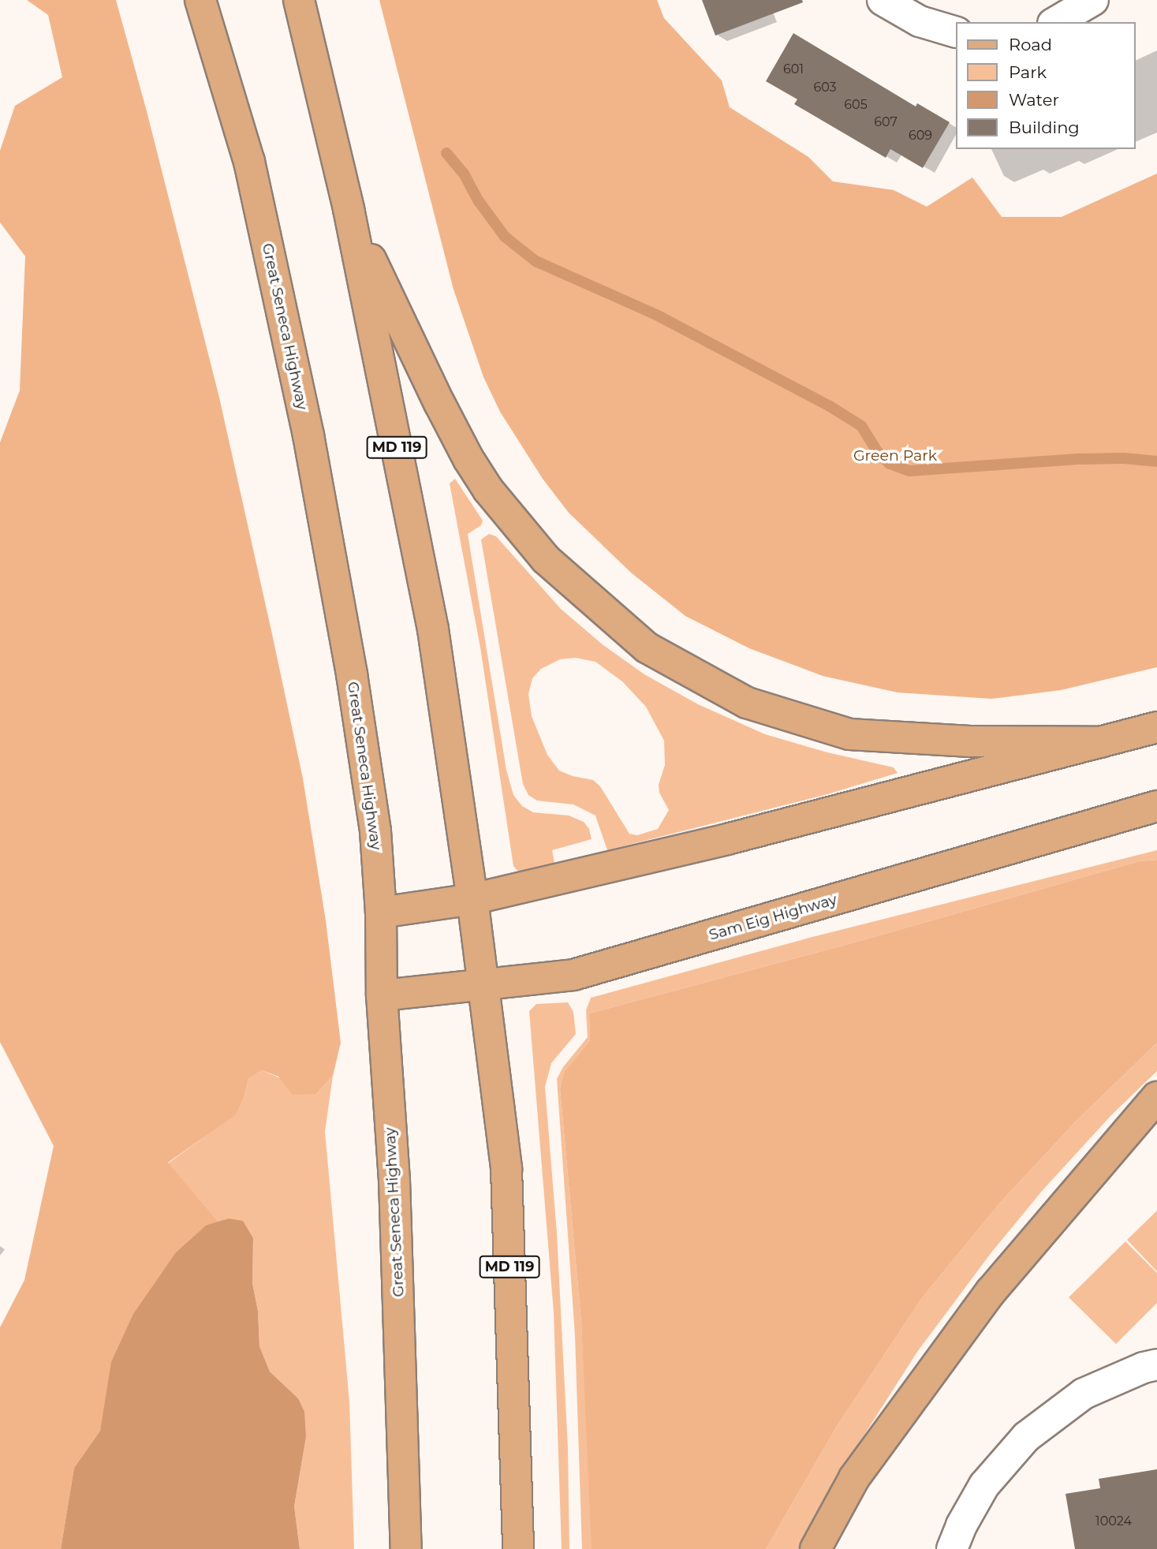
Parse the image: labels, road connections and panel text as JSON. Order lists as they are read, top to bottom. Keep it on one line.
{"streets":{"main road":["Great Seneca Highway","MD 119","Sam Eig Highway"]},"crossings":[["Great Seneca Highway","Sam Eig Highway"],["MD 119","Sam Eig Highway"]],"parks":["Green Park"],"house_numbers":["601","603","605","607","609","10024"],"legend":["Road","Park","Water","Building"]}
